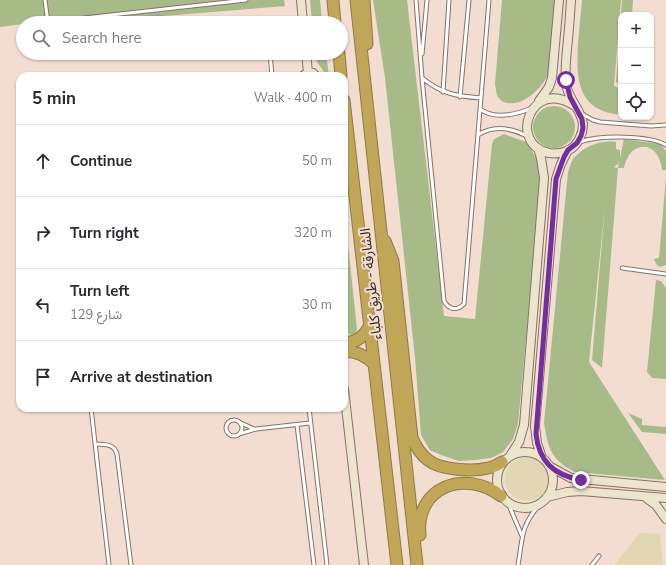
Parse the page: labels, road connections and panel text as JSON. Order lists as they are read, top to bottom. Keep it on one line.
{"streets":{"highway":["الشارقة - طريق كلباء"]},"page":{"map_buttons":["+","−"],"search":"Search here","heading":["5 min","Walk · 400 m"],"list":[["Continue","50 m"],["Turn right","320 m"],["Turn left","شارع 129","30 m"],"Arrive at destination"]}}
